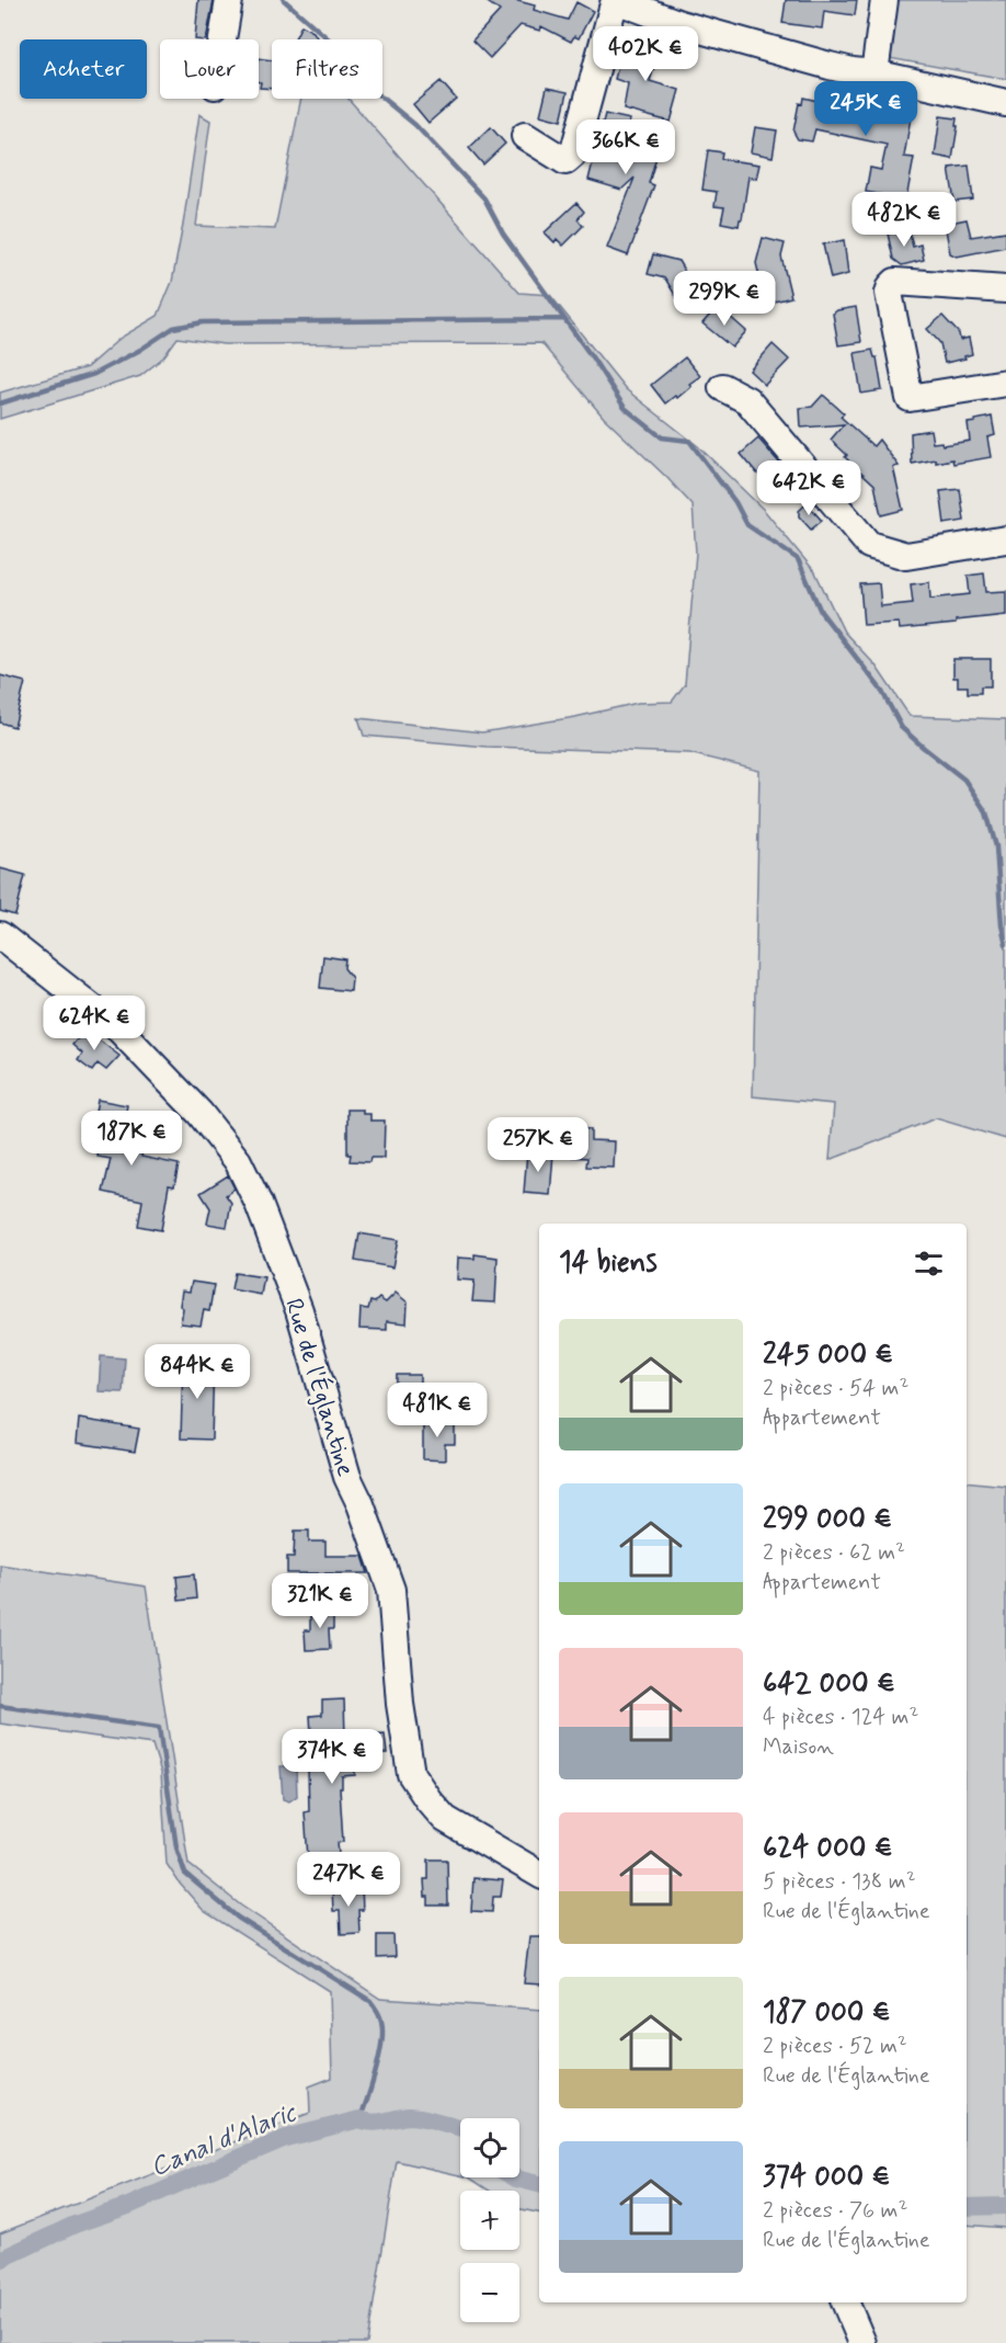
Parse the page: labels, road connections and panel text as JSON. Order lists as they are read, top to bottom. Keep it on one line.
{"streets":{"street":["Rue de l'Églantine"]},"water":["Canal d'Alaric"],"page":{"price":["402K €","245K €","366K €","482K €","299K €","642K €","624K €","187K €","257K €","844K €","481K €","321K €","374K €","247K €"],"chip":["Acheter","Louer","Filtres"],"heading":"14 biens","list":[{"name":"245 000 €","note":"2 pièces · 54 m² · Appartement"},{"name":"299 000 €","note":"2 pièces · 62 m² · Appartement"},{"name":"642 000 €","note":"4 pièces · 124 m² · Maison"},{"name":"624 000 €","note":"5 pièces · 138 m² · Rue de l'Églantine"},{"name":"187 000 €","note":"2 pièces · 52 m² · Rue de l'Églantine"},{"name":"374 000 €","note":"2 pièces · 76 m² · Rue de l'Églantine"}],"map_buttons":["+","−"]}}
